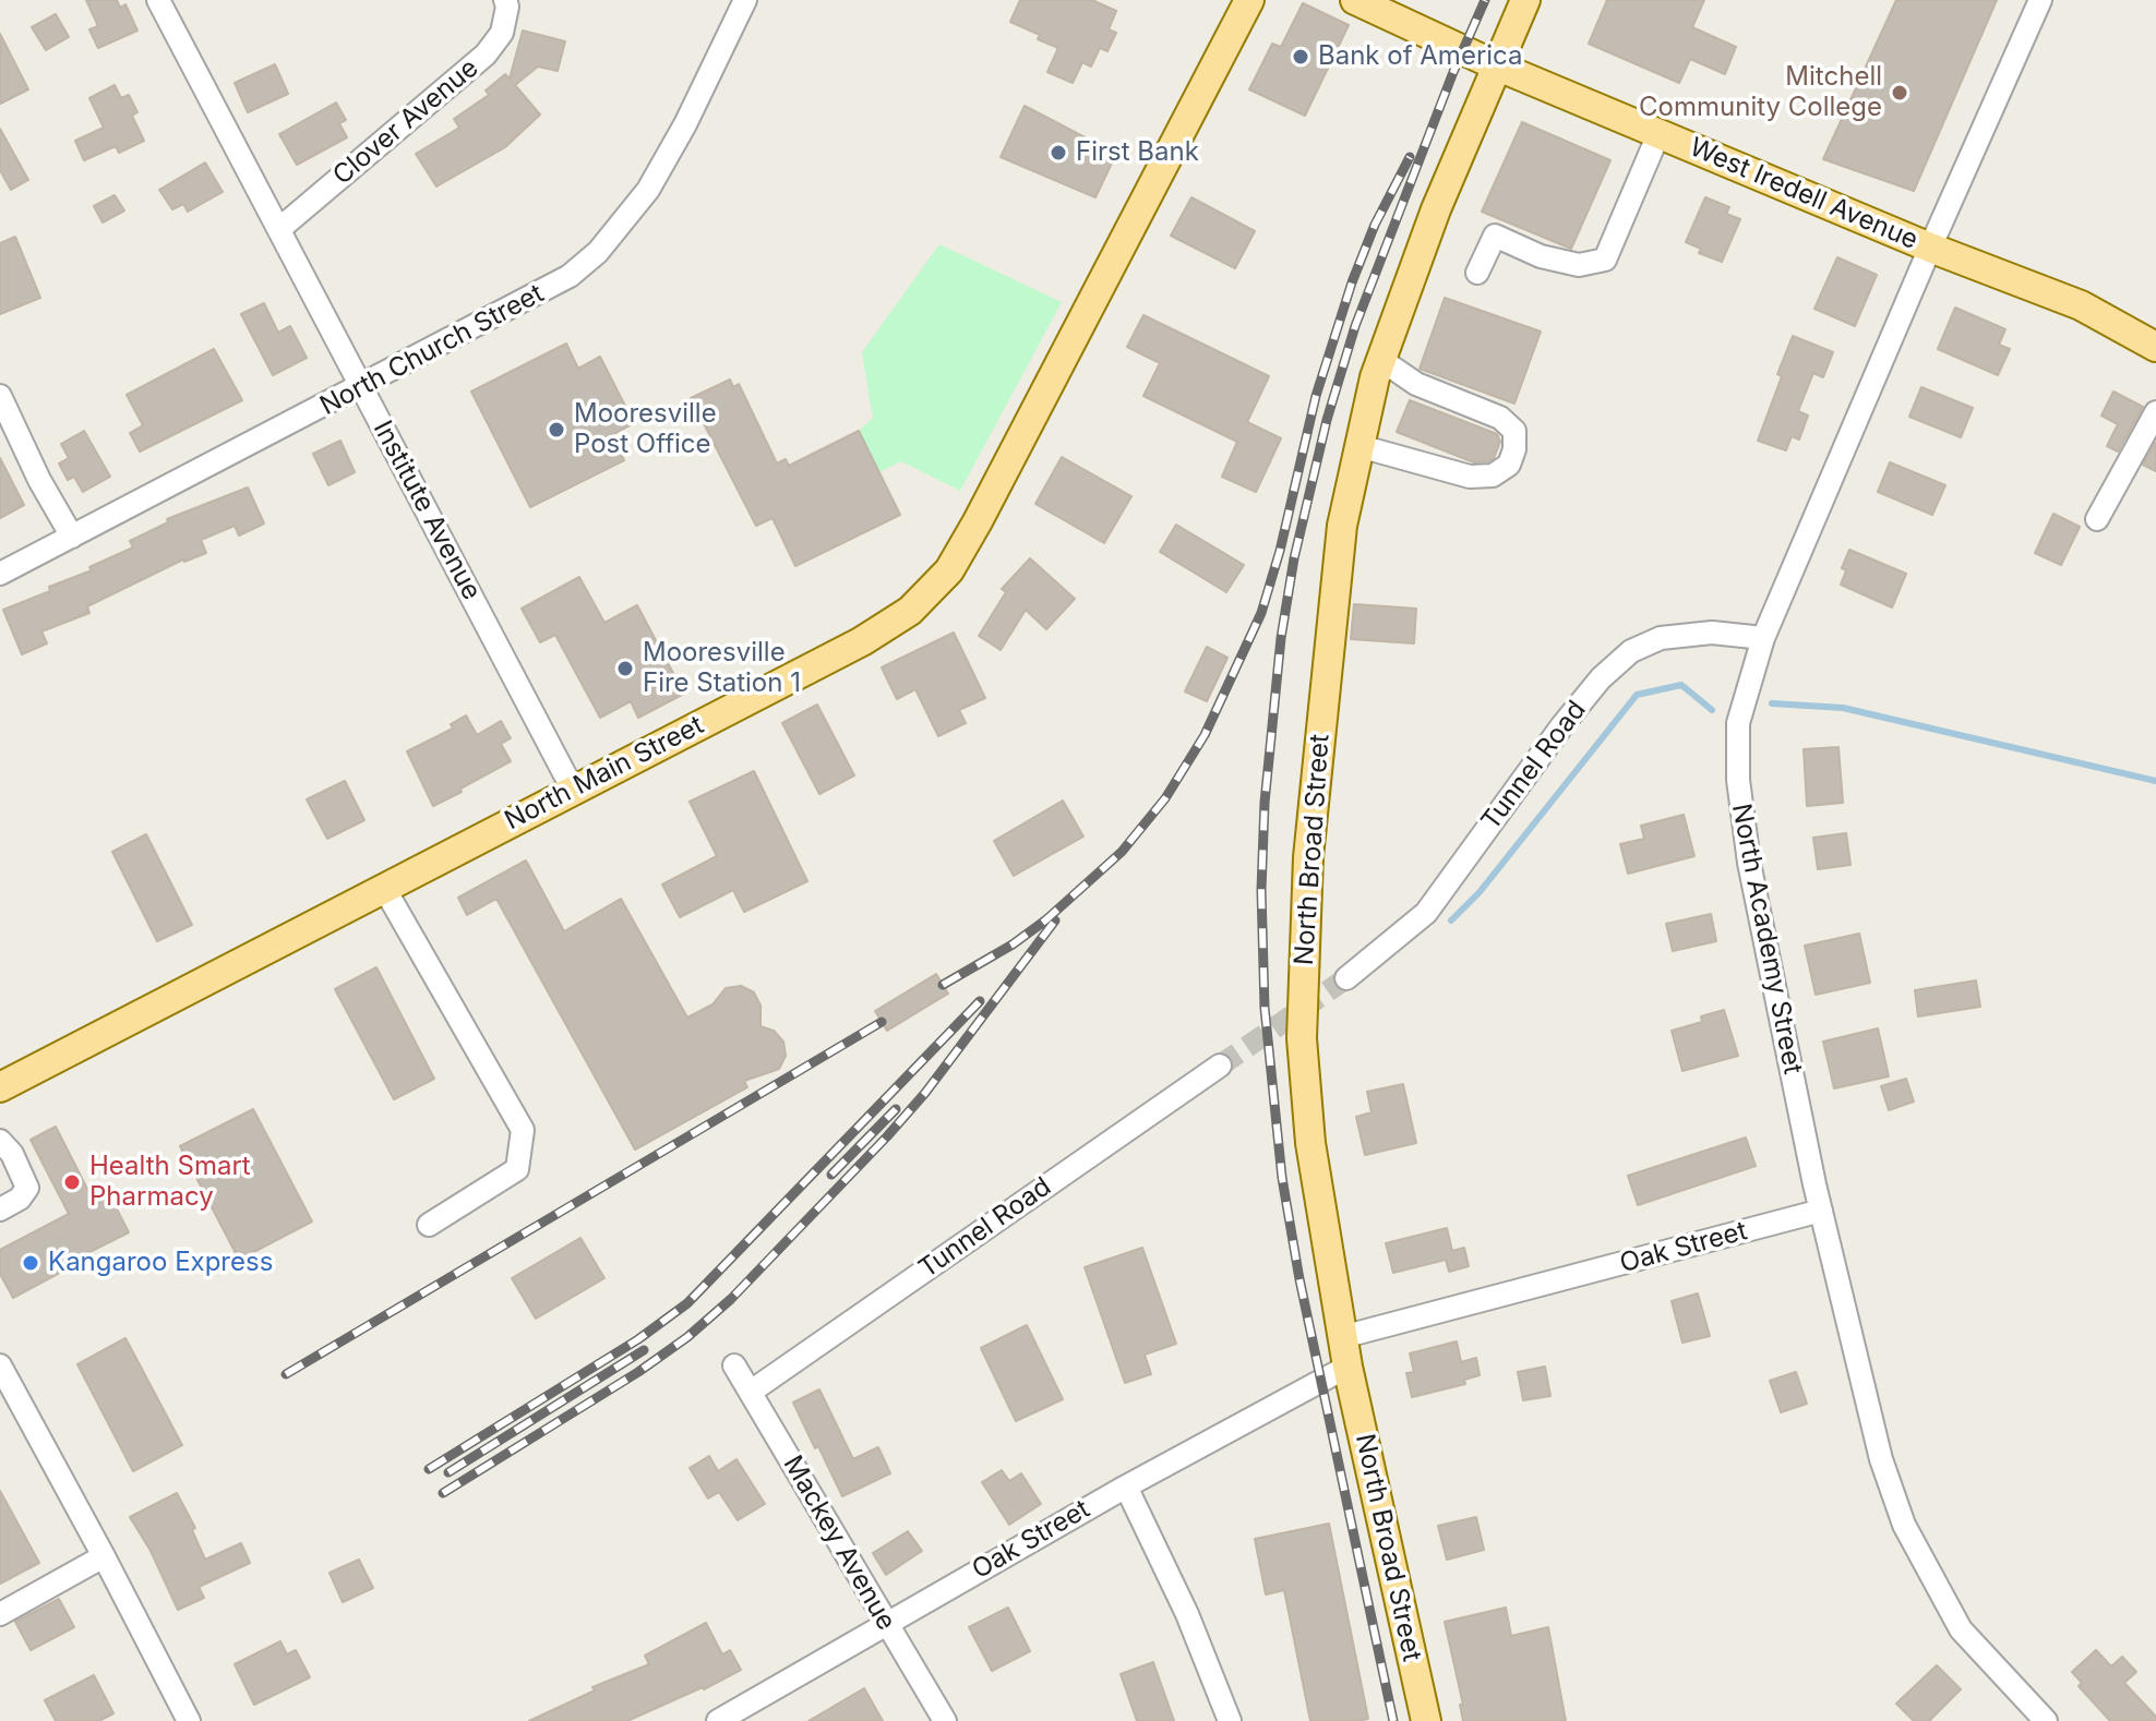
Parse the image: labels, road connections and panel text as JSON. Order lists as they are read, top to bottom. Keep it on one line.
{"streets":{"main road":["West Iredell Avenue","North Main Street","North Broad Street"],"street":["Clover Avenue","North Church Street","Institute Avenue","Tunnel Road","North Academy Street","Oak Street","Mackey Avenue"]},"crossings":[["Clover Avenue","Institute Avenue"],["West Iredell Avenue","North Broad Street"],["West Iredell Avenue","North Academy Street"],["North Church Street","Institute Avenue"],["Institute Avenue","North Main Street"],["Tunnel Road","North Academy Street"],["Tunnel Road","Mackey Avenue"],["North Broad Street","Oak Street"],["North Academy Street","Oak Street"],["Oak Street","Mackey Avenue"]],"places":["Bank of America","Mitchell Community College","First Bank","Mooresville Post Office","Mooresville Fire Station 1","Health Smart Pharmacy","Kangaroo Express"]}
